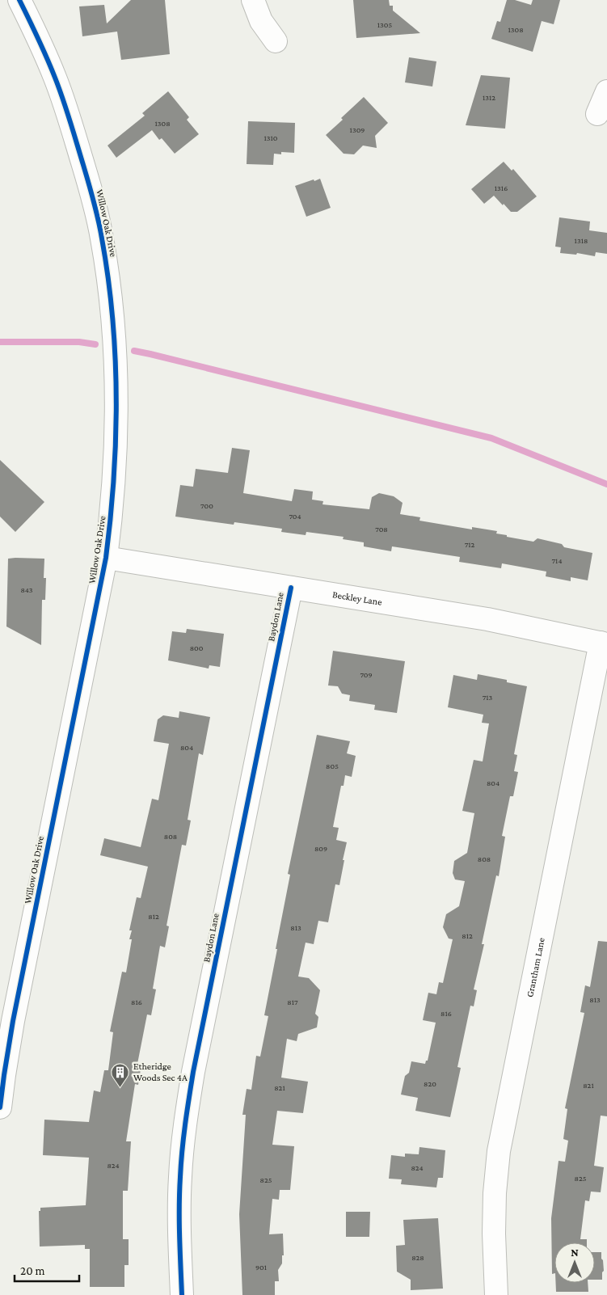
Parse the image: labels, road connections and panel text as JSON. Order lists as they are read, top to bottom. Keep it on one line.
{"streets":{"street":["Willow Oak Drive","Beckley Lane","Baydon Lane","Grantham Lane"]},"crossings":[["Willow Oak Drive","Beckley Lane"],["Beckley Lane","Baydon Lane"],["Beckley Lane","Grantham Lane"]],"places":{"building":["Etheridge Woods Sec 4A"]},"house_numbers":["1305","1308","1312","1308","1309","1310","1316","1318","700","704","708","712","714","843","800","709","713","804","805","804","808","809","808","812","813","812","813","816","817","816","820","821","821","824","824","825","825","828","901"],"scale_bar":"20 m","north":"top"}
